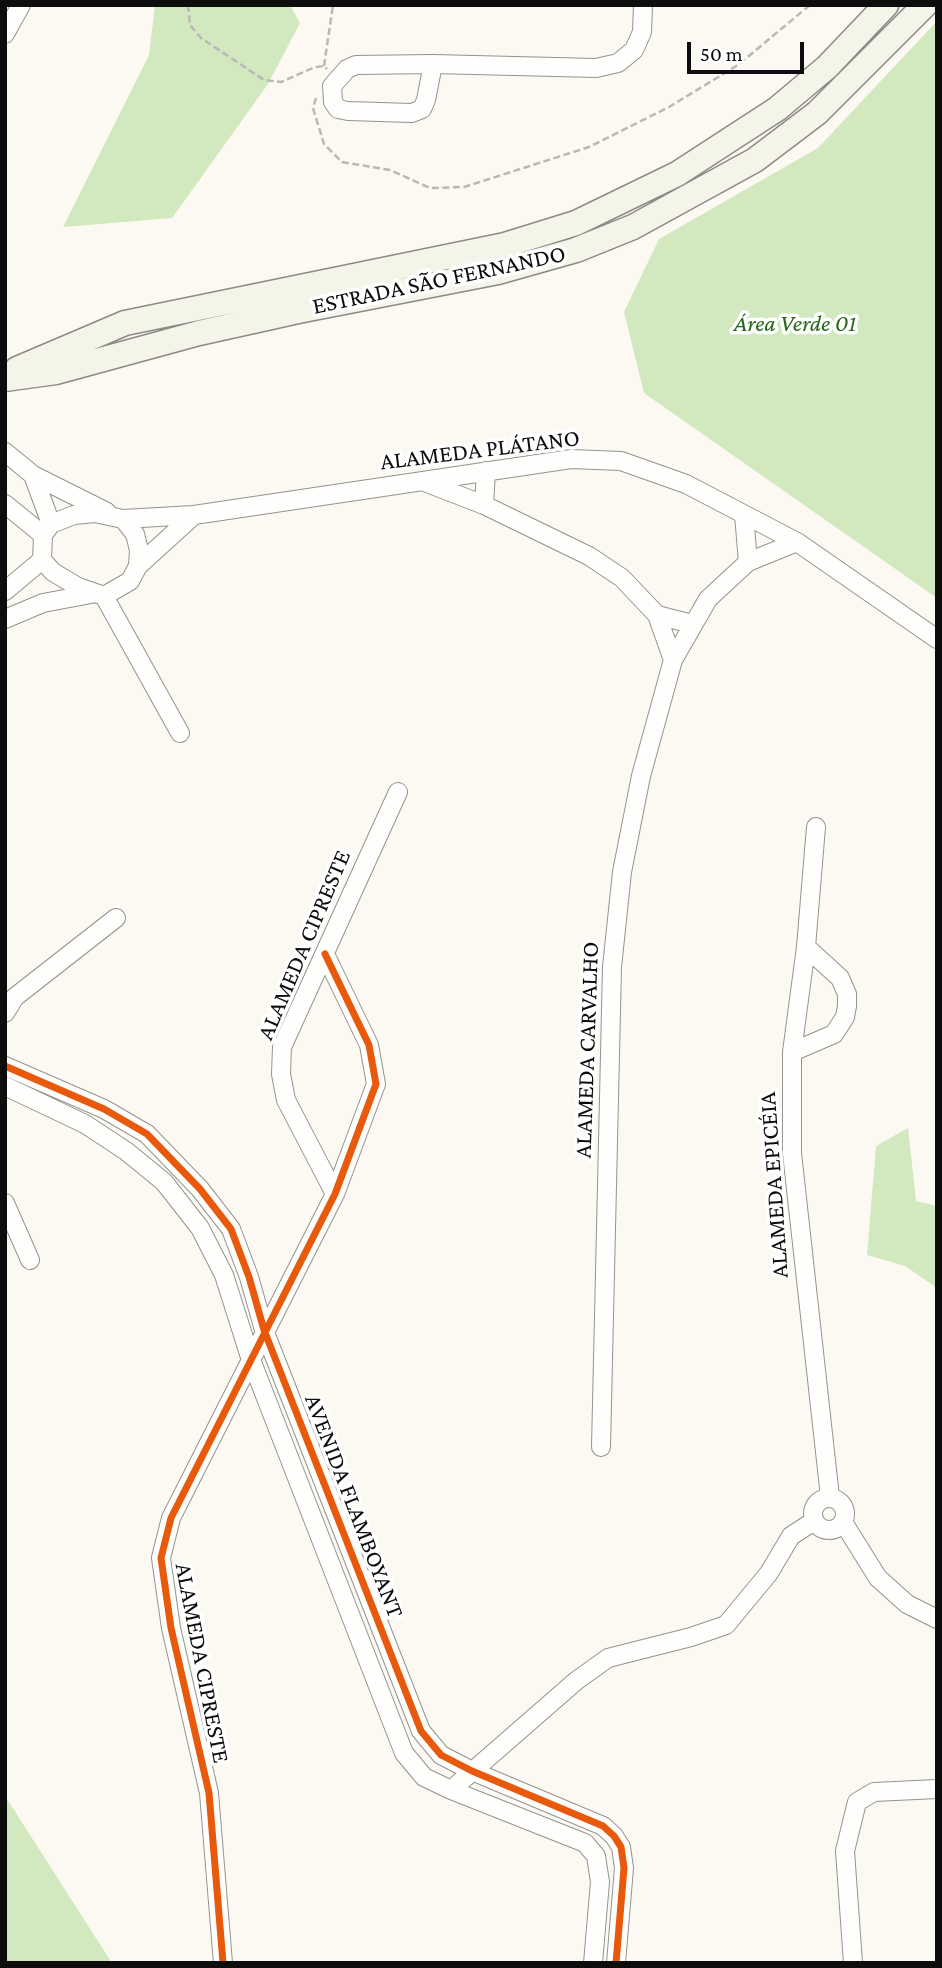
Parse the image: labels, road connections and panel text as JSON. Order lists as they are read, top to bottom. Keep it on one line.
{"streets":{"main road":["ESTRADA SÃO FERNANDO"],"street":["ALAMEDA PLÁTANO","ALAMEDA CIPRESTE","ALAMEDA CARVALHO","ALAMEDA EPICÉIA","AVENIDA FLAMBOYANT"]},"crossings":[["ALAMEDA PLÁTANO","ALAMEDA CARVALHO"],["ALAMEDA CIPRESTE","AVENIDA FLAMBOYANT"]],"parks":["Área Verde 01"],"scale_bar":"50 m"}
